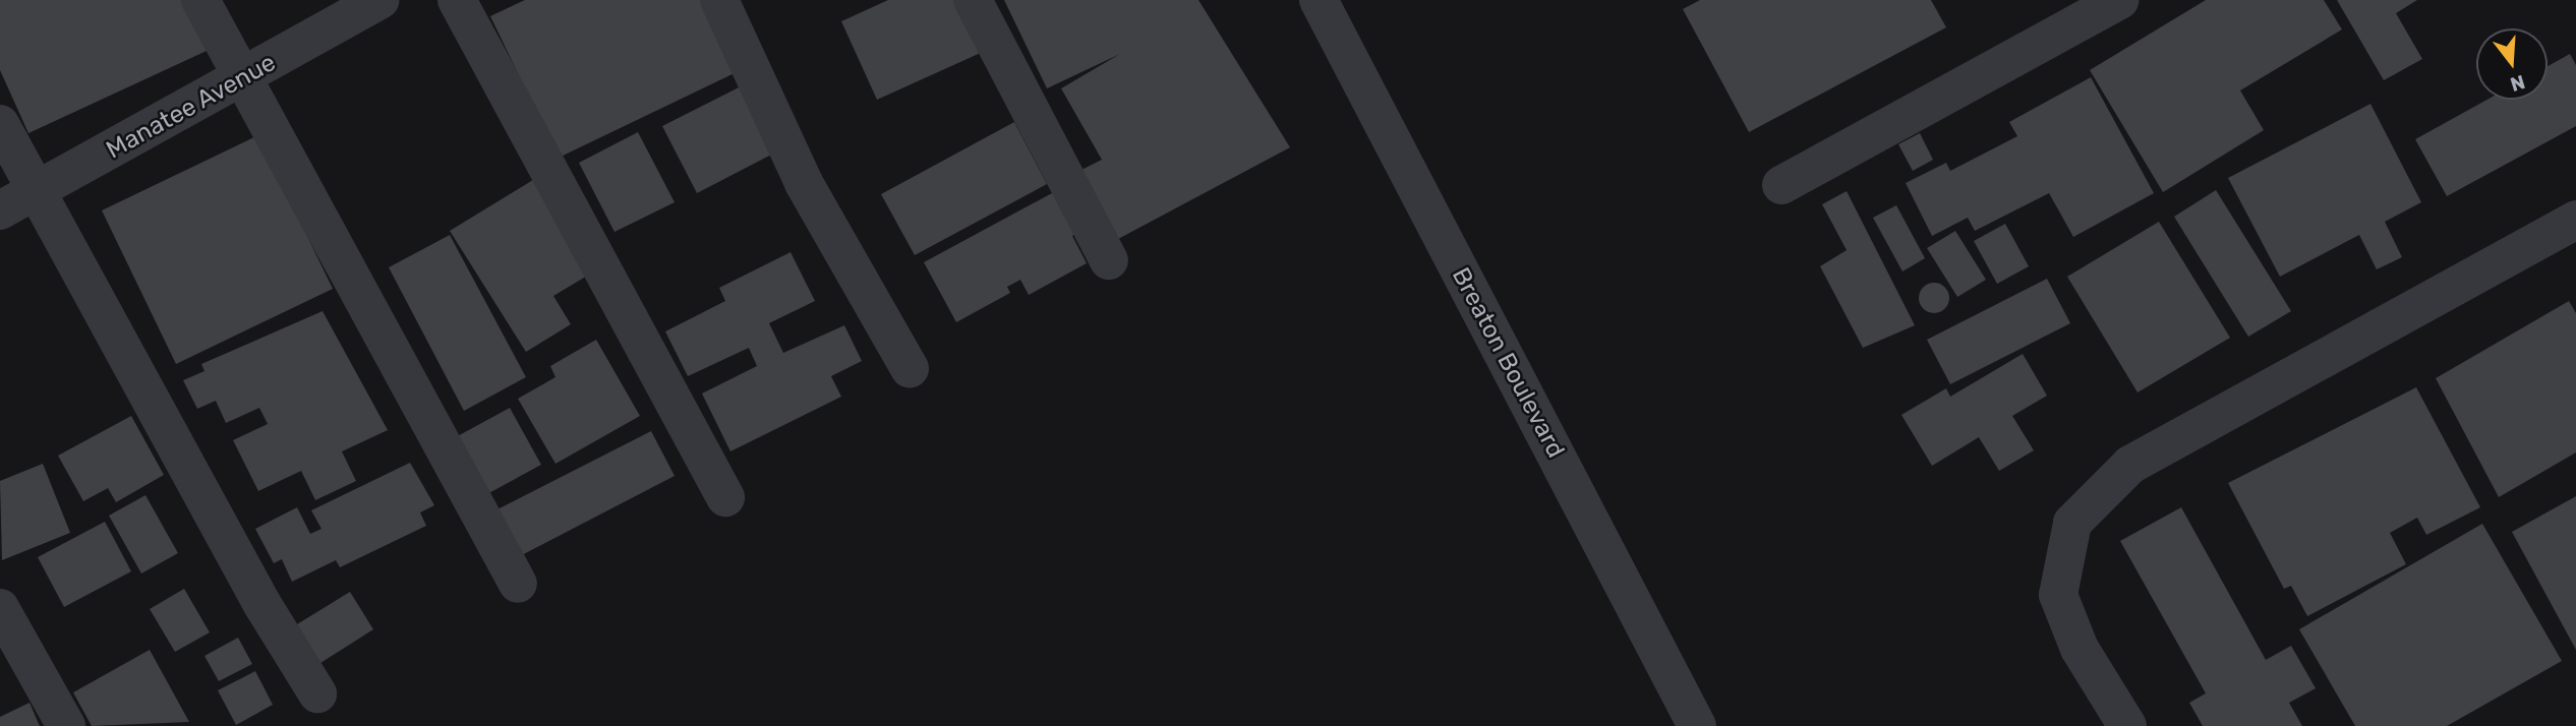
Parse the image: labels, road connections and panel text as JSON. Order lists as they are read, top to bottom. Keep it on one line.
{"streets":{"street":["Manatee Avenue","Breaton Boulevard"]},"north":"bottom"}
